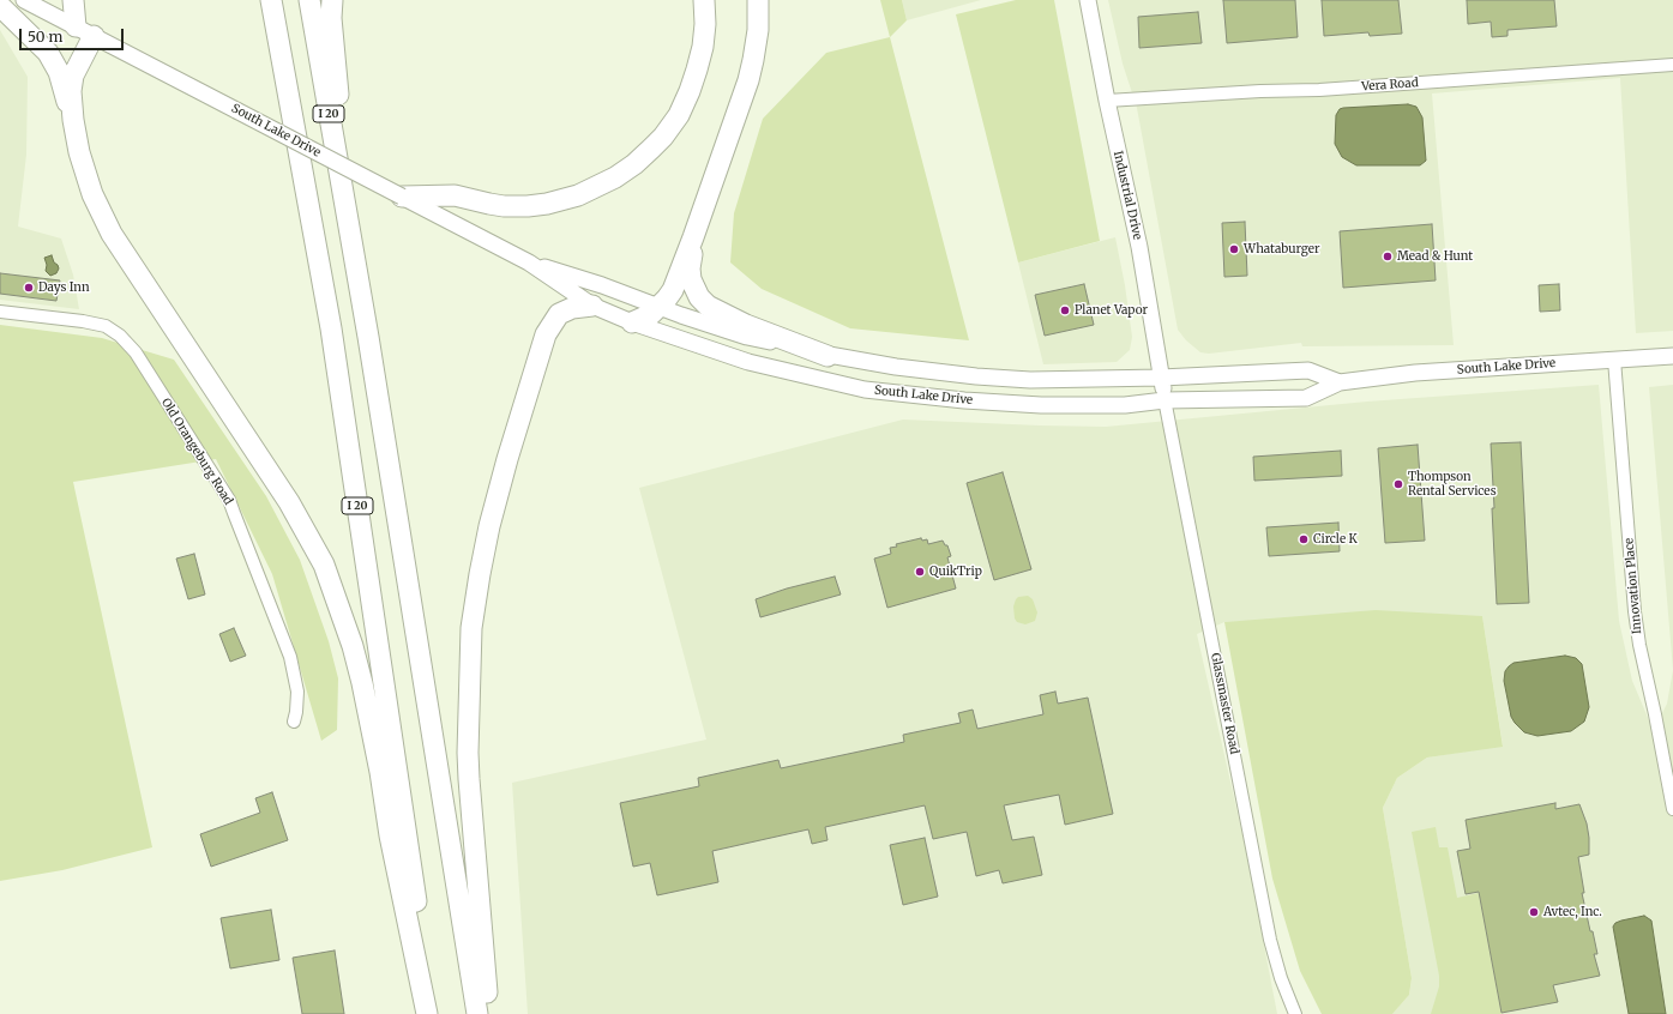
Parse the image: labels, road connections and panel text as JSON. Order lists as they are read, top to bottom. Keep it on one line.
{"streets":{"highway":["I 20"],"main road":["South Lake Drive","Industrial Drive"],"street":["Vera Road","Old Orangeburg Road","Innovation Place","Glassmaster Road"]},"crossings":[["Vera Road","Industrial Drive"],["South Lake Drive","Industrial Drive"],["South Lake Drive","Innovation Place"],["South Lake Drive","Glassmaster Road"],["Industrial Drive","Glassmaster Road"]],"places":["Whataburger","Mead & Hunt","Days Inn","Planet Vapor","Thompson Rental Services","Circle K","QuikTrip","Avtec, Inc."],"scale_bar":"50 m"}
